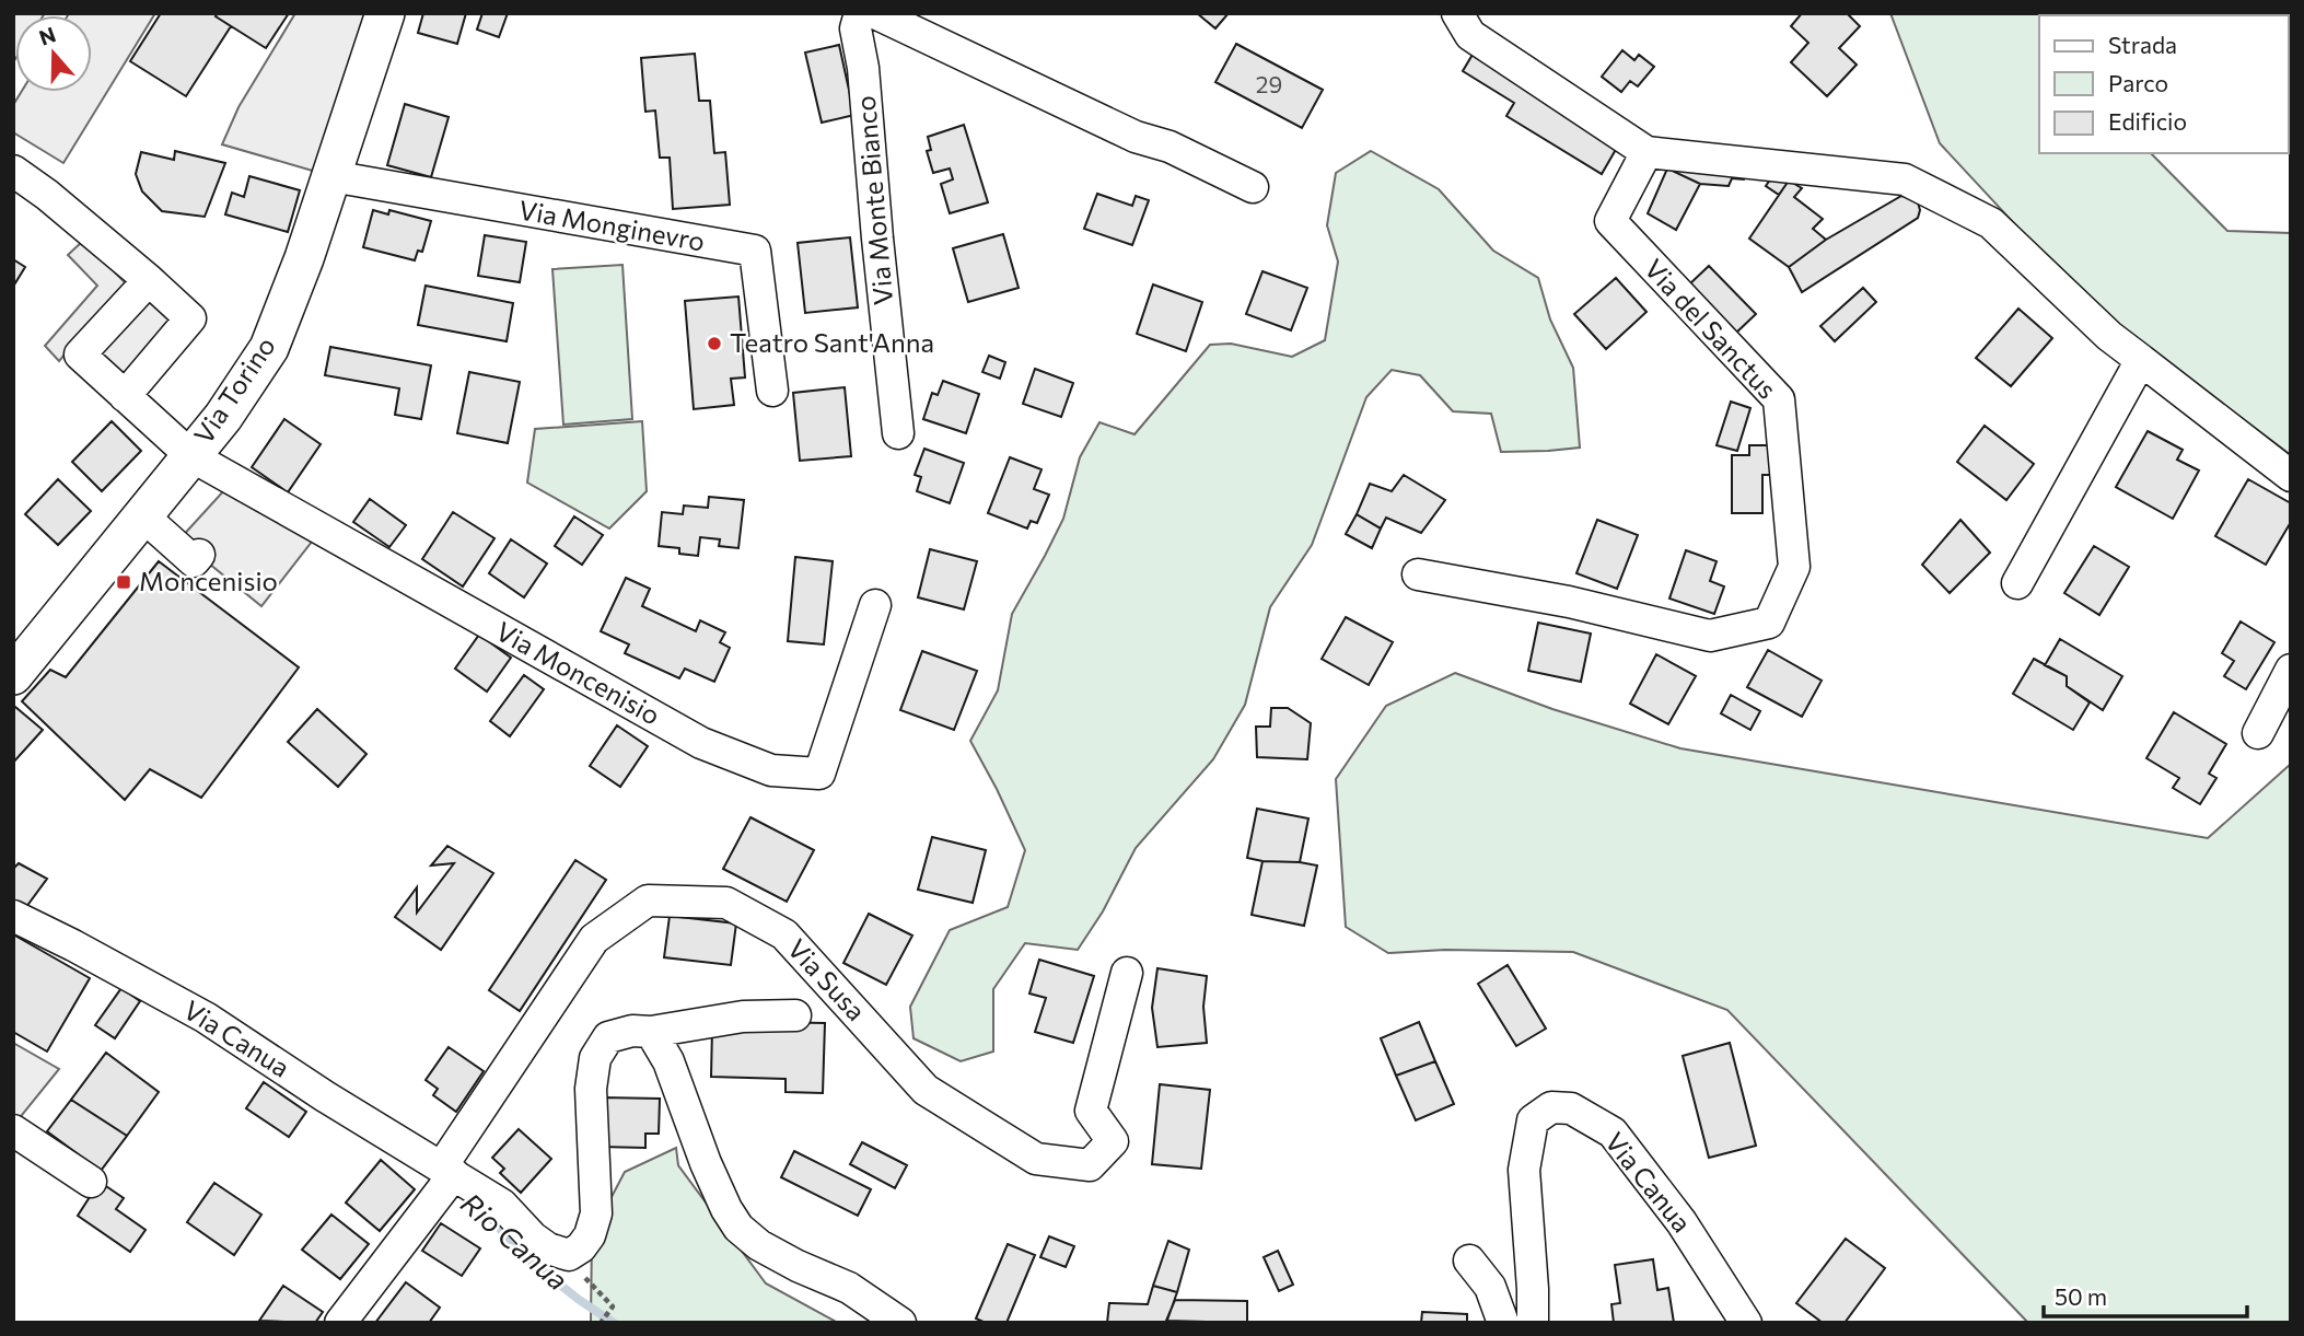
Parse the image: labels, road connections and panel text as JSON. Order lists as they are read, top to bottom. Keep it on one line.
{"streets":{"main road":["Via Torino"],"street":["Via Monte Bianco","Via Monginevro","Via del Sanctus","Via Moncenisio","Via Susa","Via Canua"]},"crossings":[["Via Monginevro","Via Torino"],["Via Torino","Via Moncenisio"],["Via Susa","Via Canua"]],"water":["Rio Canua"],"places":{"other":["Teatro Sant'Anna"],"transit":["Moncenisio"]},"house_numbers":["29"],"legend":["Strada","Parco","Edificio"],"scale_bar":"50 m","north":"top"}
